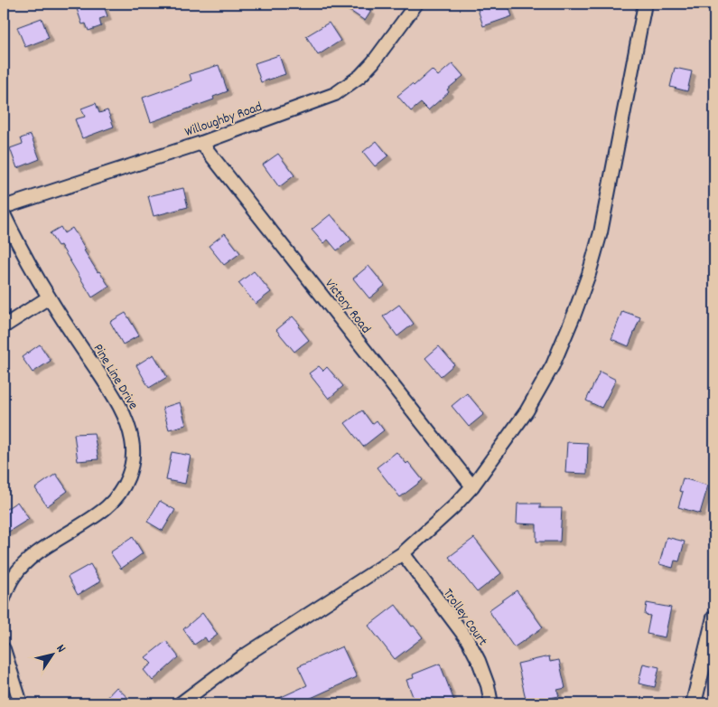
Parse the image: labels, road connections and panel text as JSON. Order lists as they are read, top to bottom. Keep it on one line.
{"streets":{"street":["Willoughby Road","Victory Road","Pine Line Drive","Trolley Court"]},"crossings":[["Willoughby Road","Victory Road"]],"north":"top right"}
